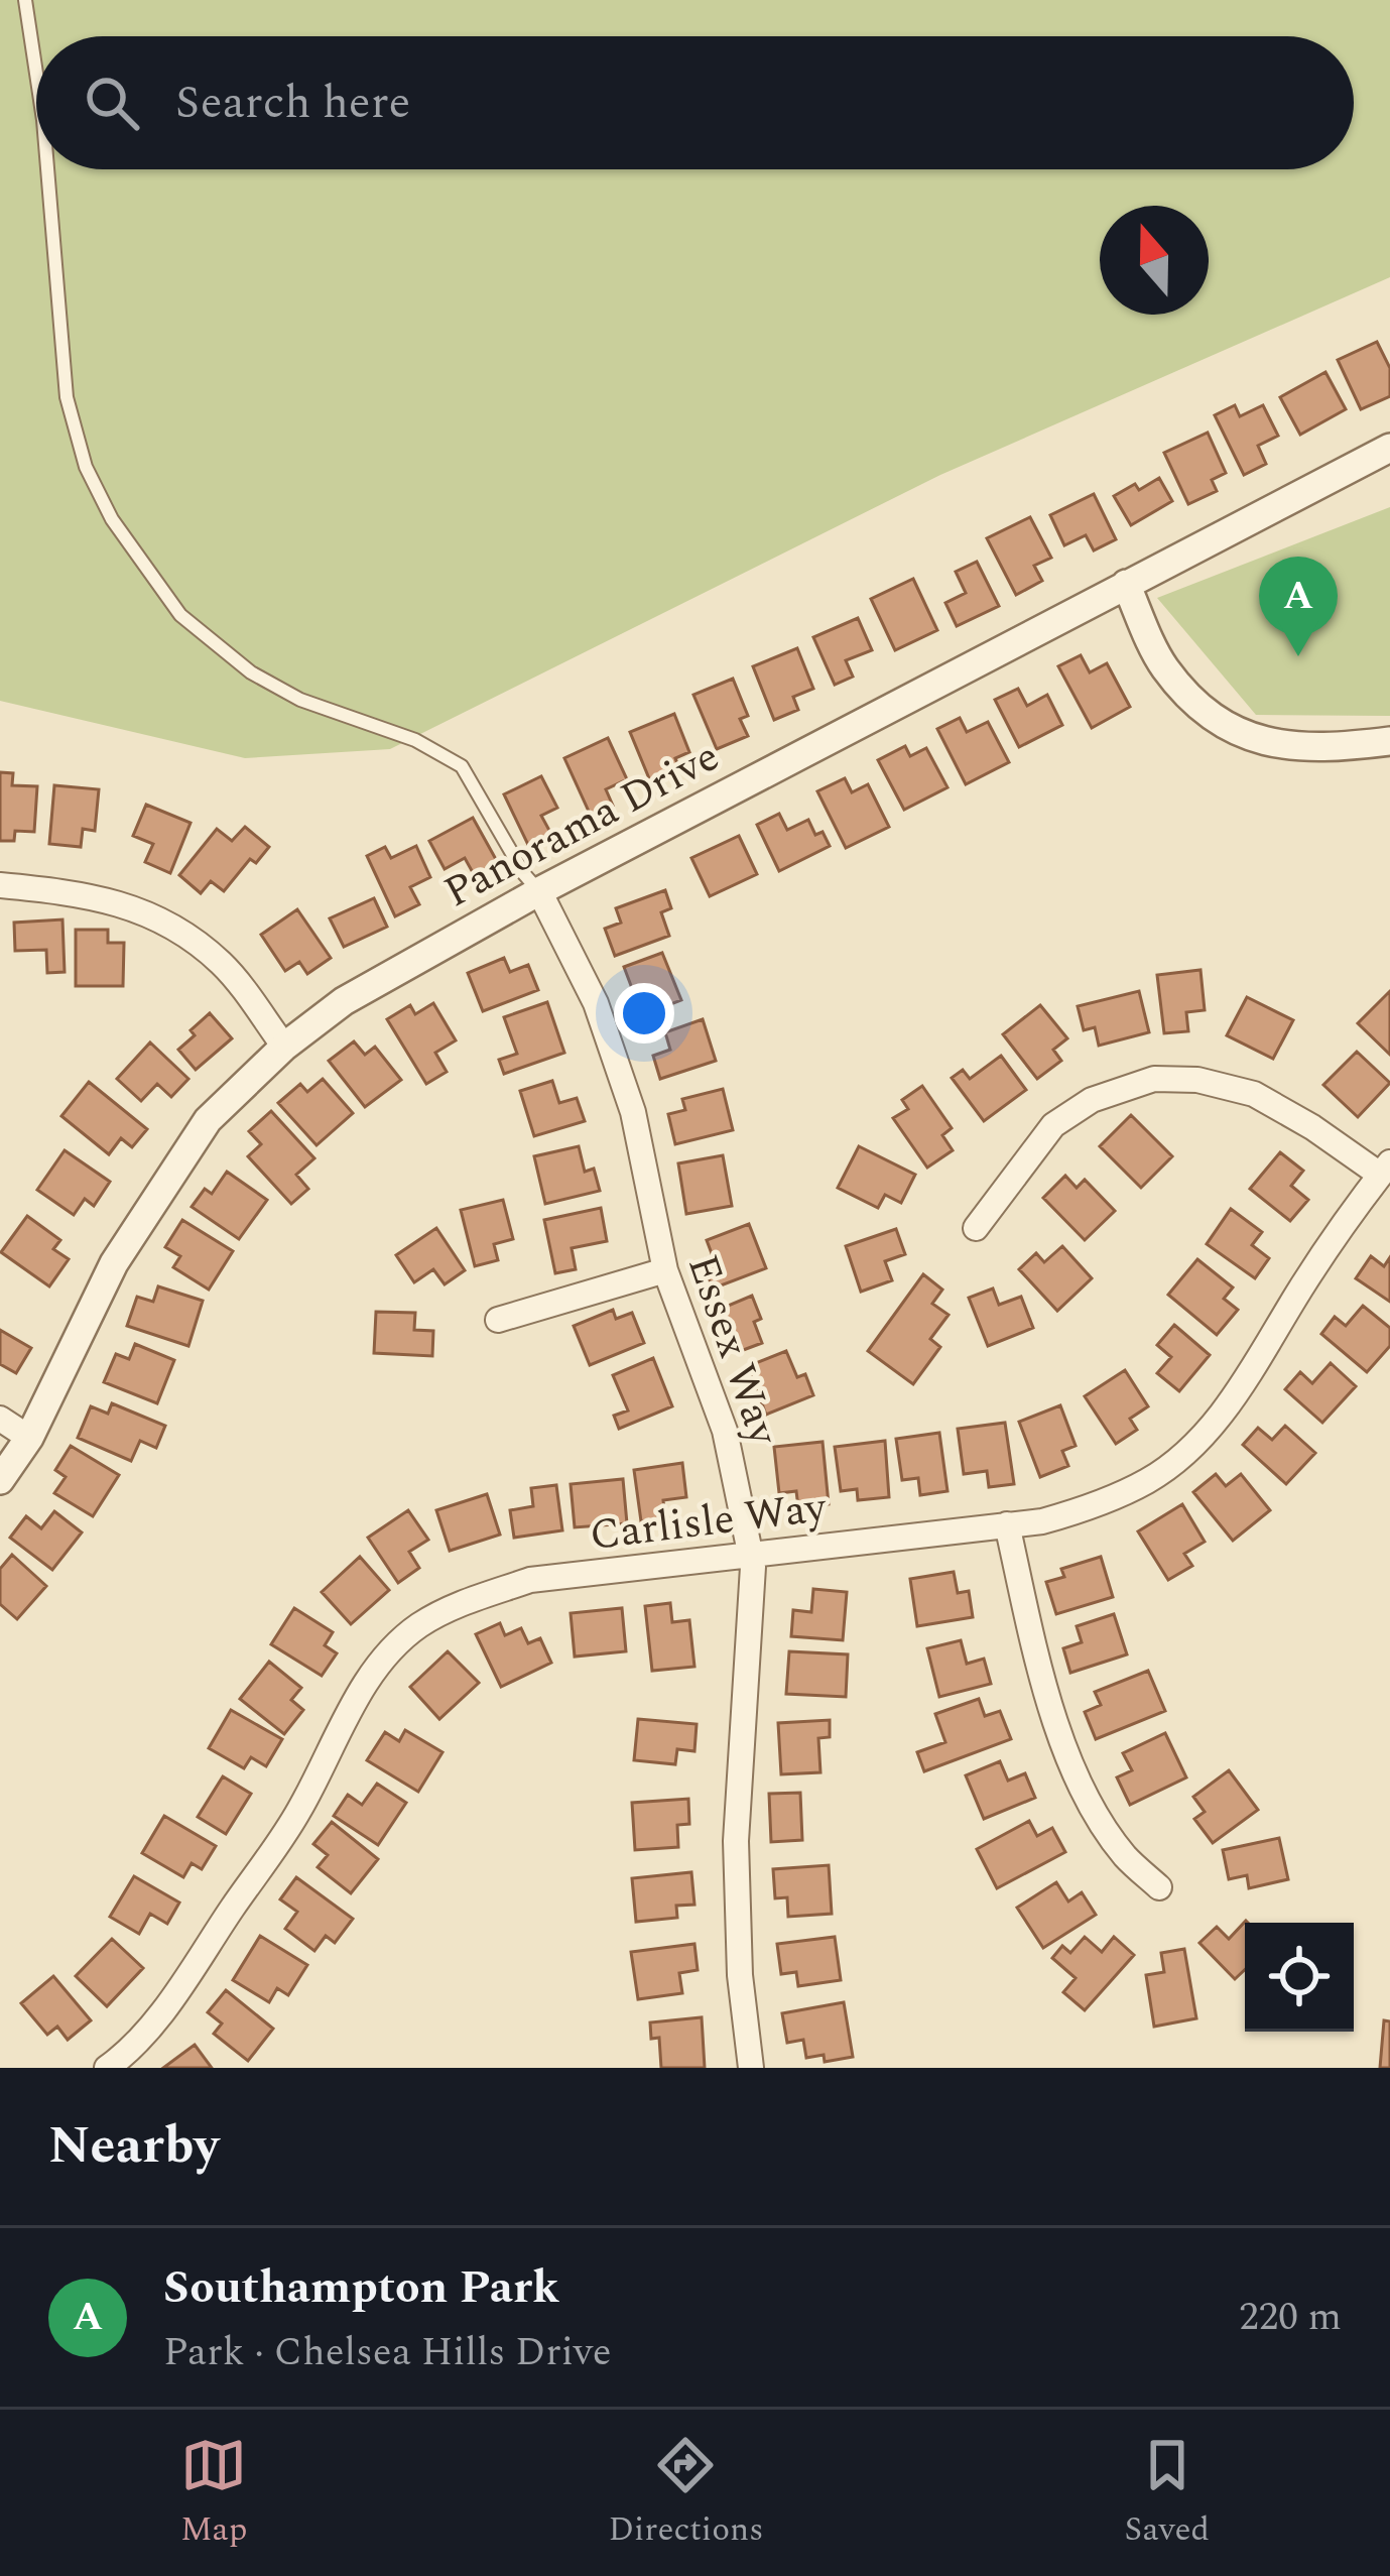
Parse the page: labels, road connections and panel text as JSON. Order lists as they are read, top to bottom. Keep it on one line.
{"streets":{"street":["Panorama Drive","Essex Way","Carlisle Way"]},"crossings":[["Panorama Drive","Essex Way"],["Essex Way","Carlisle Way"]],"north":"top","page":{"search":"Search here","pins":"A","heading":"Nearby","list":[{"mark":"A","name":"Southampton Park","note":"Park · Chelsea Hills Drive","value":"220 m"}],"nav":["Map","Directions","Saved"]}}
